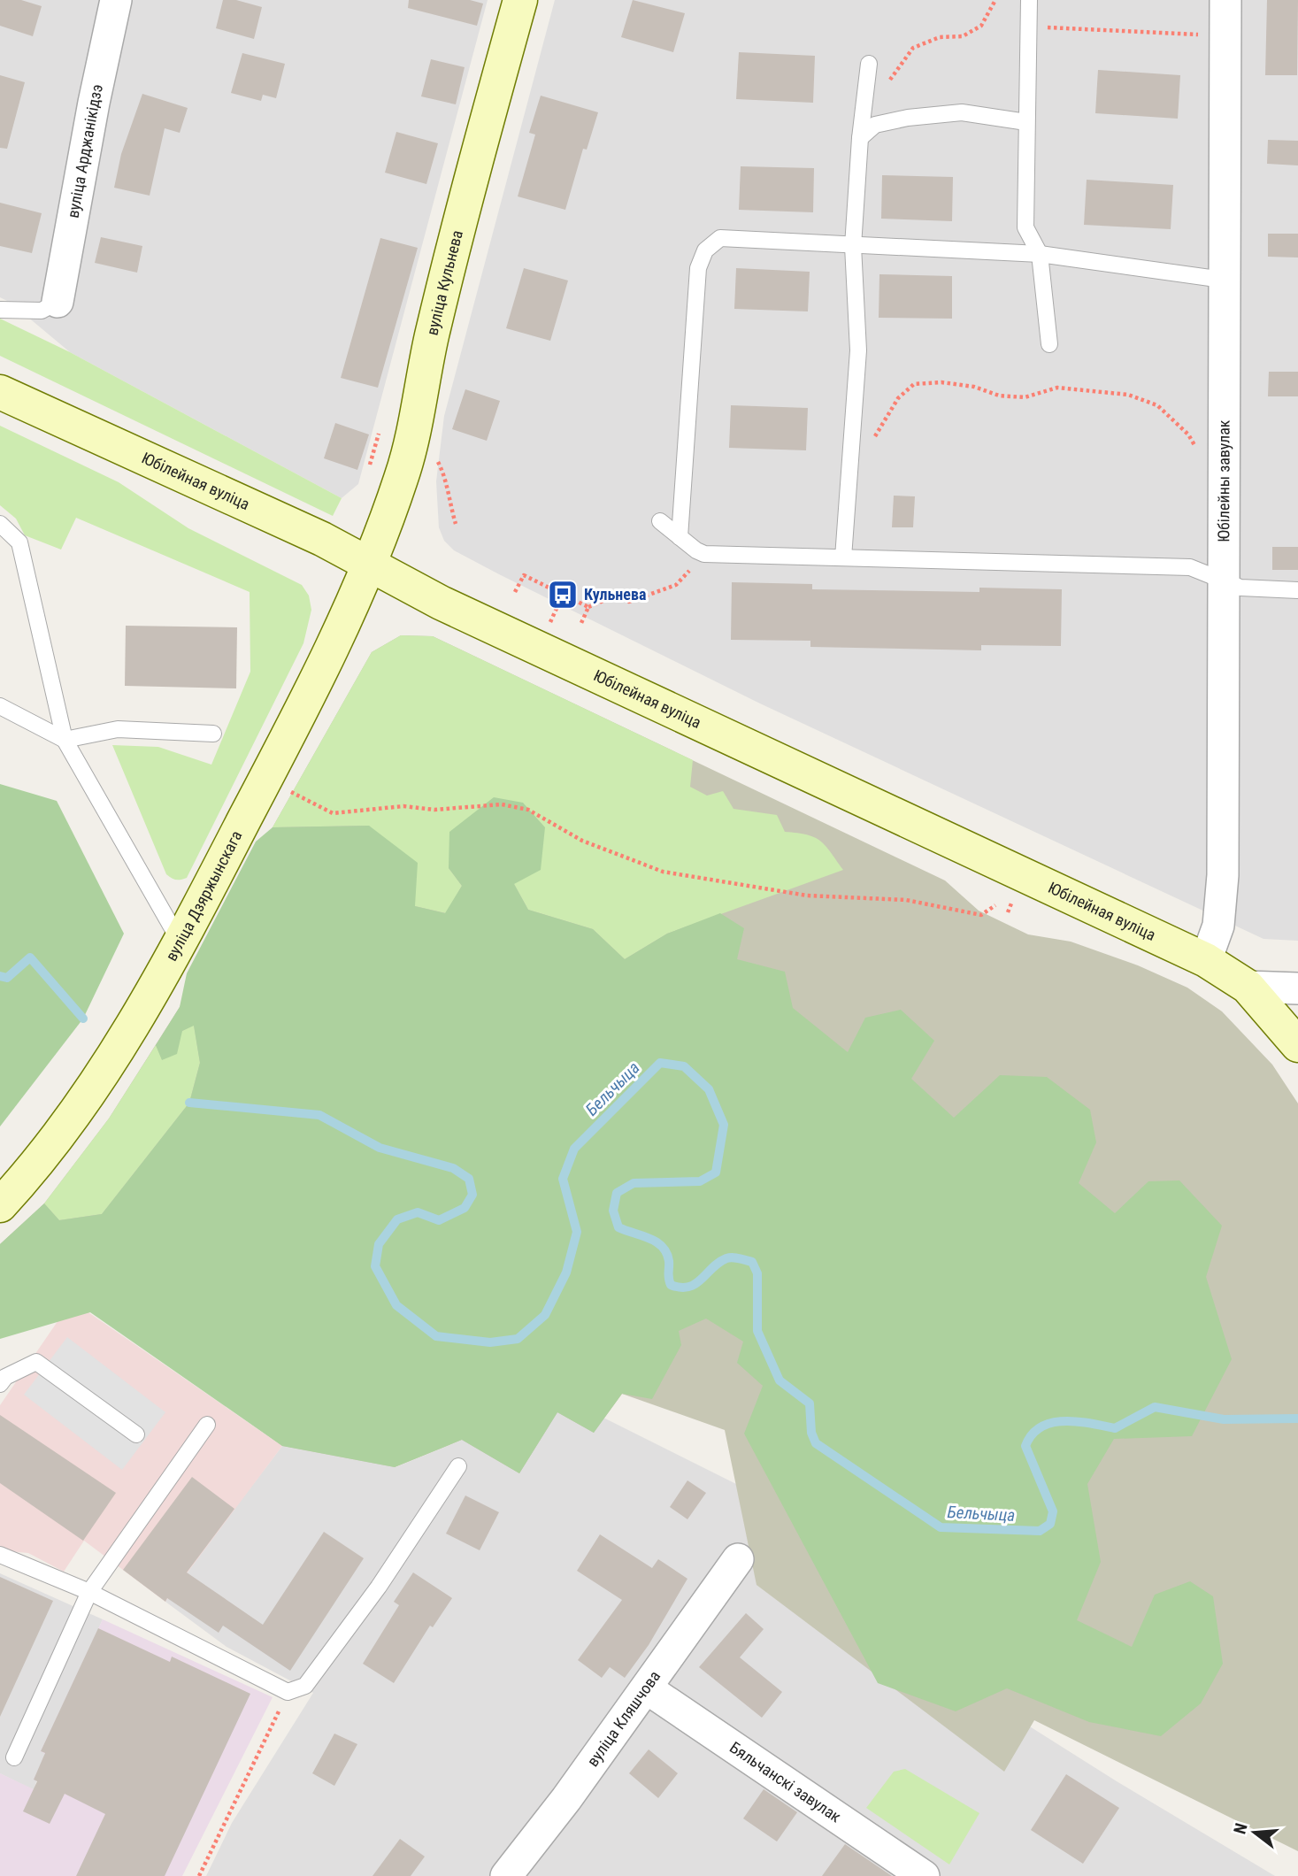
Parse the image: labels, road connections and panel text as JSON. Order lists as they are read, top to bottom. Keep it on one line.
{"streets":{"main road":["вуліца Кульнева","Юбілейная вуліца","вуліца Дзяржынскага"],"street":["вуліца Арджанікідзэ","Юбілейны завулак","вуліца Кляшчова","Бяльчанскі завулак"]},"crossings":[["вуліца Кульнева","Юбілейная вуліца"],["вуліца Кульнева","вуліца Дзяржынскага"],["Юбілейны завулак","Юбілейная вуліца"],["Юбілейная вуліца","вуліца Дзяржынскага"],["вуліца Кляшчова","Бяльчанскі завулак"]],"water":["Бельчыца"],"places":{"bus stop":["Кульнева"]},"north":"left"}
